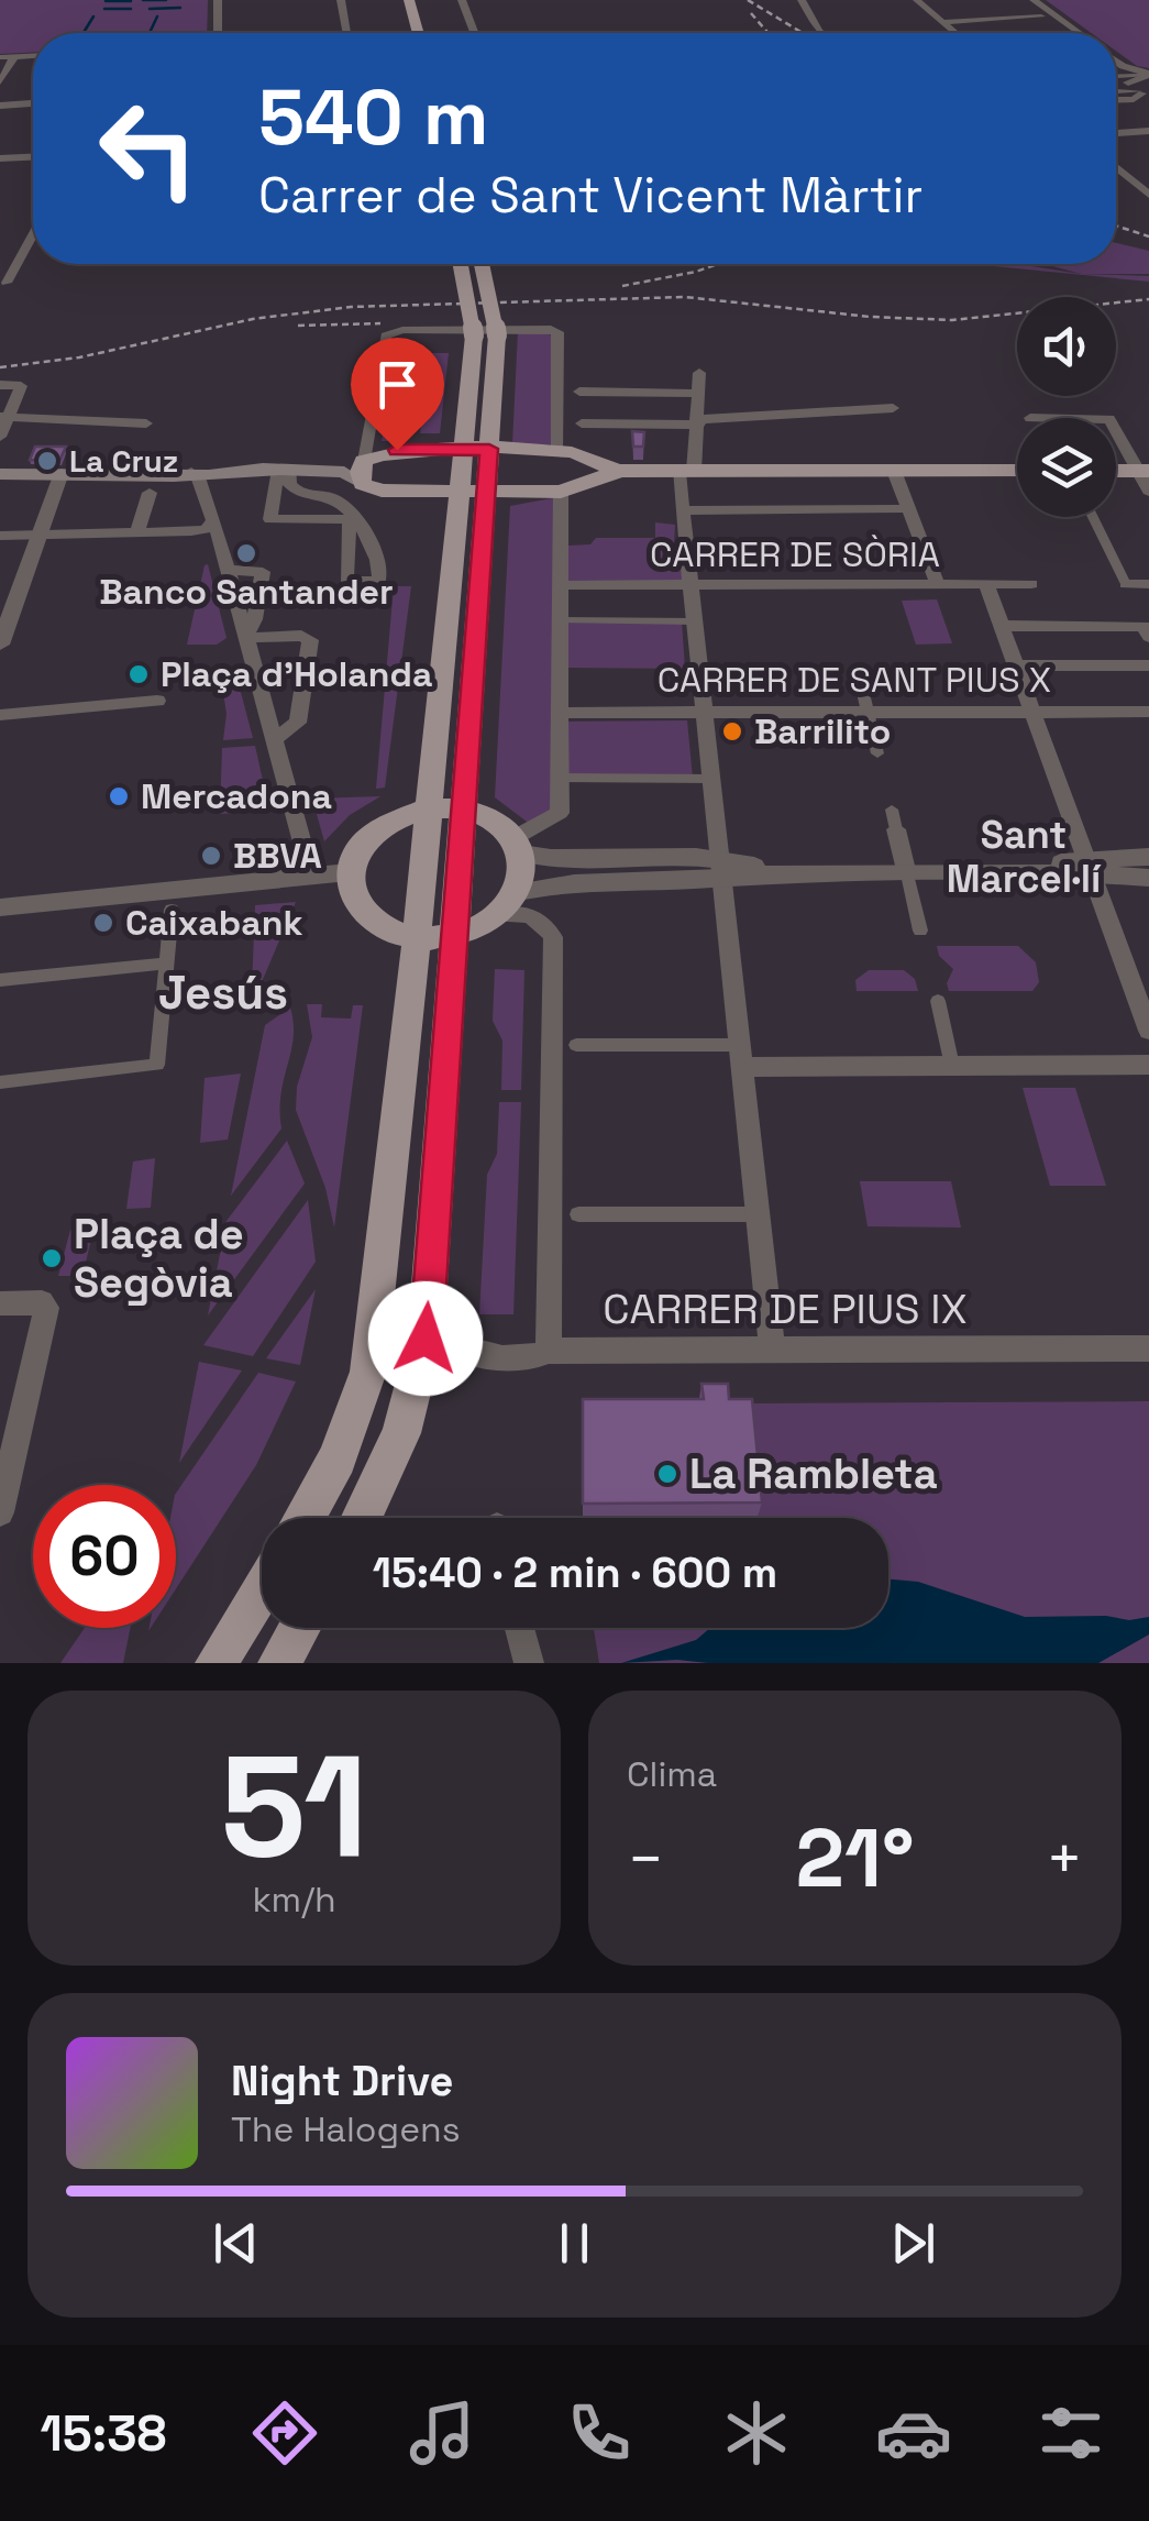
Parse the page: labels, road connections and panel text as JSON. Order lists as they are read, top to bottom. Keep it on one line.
{"streets":{"street":["CARRER DE SÒRIA","CARRER DE SANT PIUS X","CARRER DE PIUS IX"]},"districts":["Sant Marcel·lí","Jesús"],"places":["La Cruz","Banco Santander","Plaça d'Holanda","Barrilito","Mercadona","BBVA","Caixabank","Plaça de Segòvia","La Rambleta"],"page":{"turn":["540 m","Carrer de Sant Vicent Màrtir"],"limit":"60","trip":"15:40 · 2 min · 600 m","tile":[["51","km/h"],"Clima"],"heat":["−","21°","+"],"song":["Night Drive","The Halogens"],"tabs":"15:38"}}
